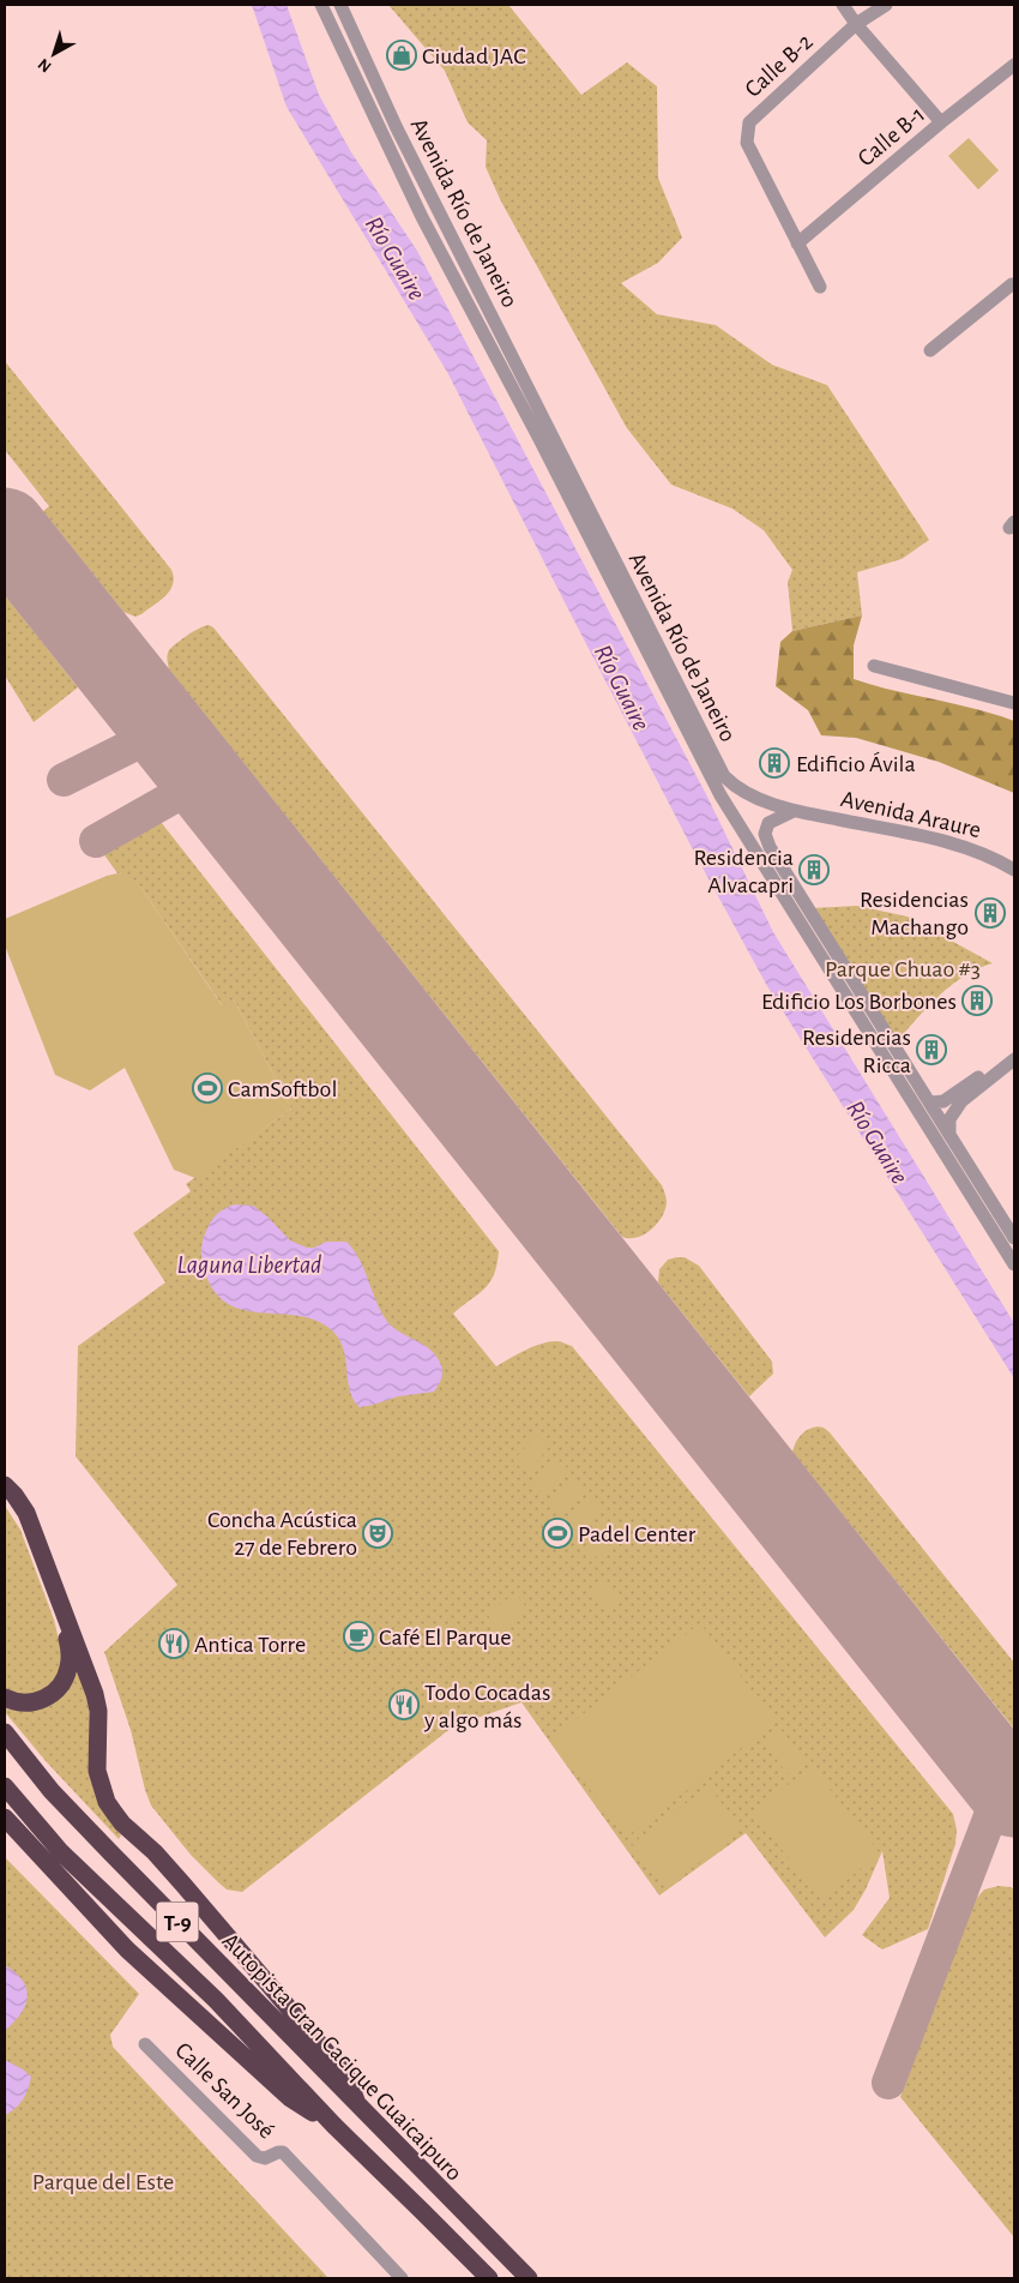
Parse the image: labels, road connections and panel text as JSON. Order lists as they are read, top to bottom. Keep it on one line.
{"streets":{"highway":["T-9","Autopista Gran Cacique Guaicaipuro"],"street":["Calle B-2","Calle B-1","Avenida Río de Janeiro","Avenida Araure","Calle San José"]},"crossings":[["Calle B-2","Calle B-1"],["Avenida Río de Janeiro","Avenida Araure"]],"water":["Río Guaire","Laguna Libertad"],"parks":["Parque Chuao #3","Parque del Este"],"places":{"shop":["Ciudad JAC"],"building":["Edificio Ávila","Residencia Alvacapri","Residencias Machango","Edificio Los Borbones","Residencias Ricca"],"sports":["CamSoftbol","Padel Center"],"theatre":["Concha Acústica 27 de Febrero"],"cafe":["Café El Parque"],"restaurant":["Antica Torre","Todo Cocadas y algo más"]},"north":"bottom left"}
